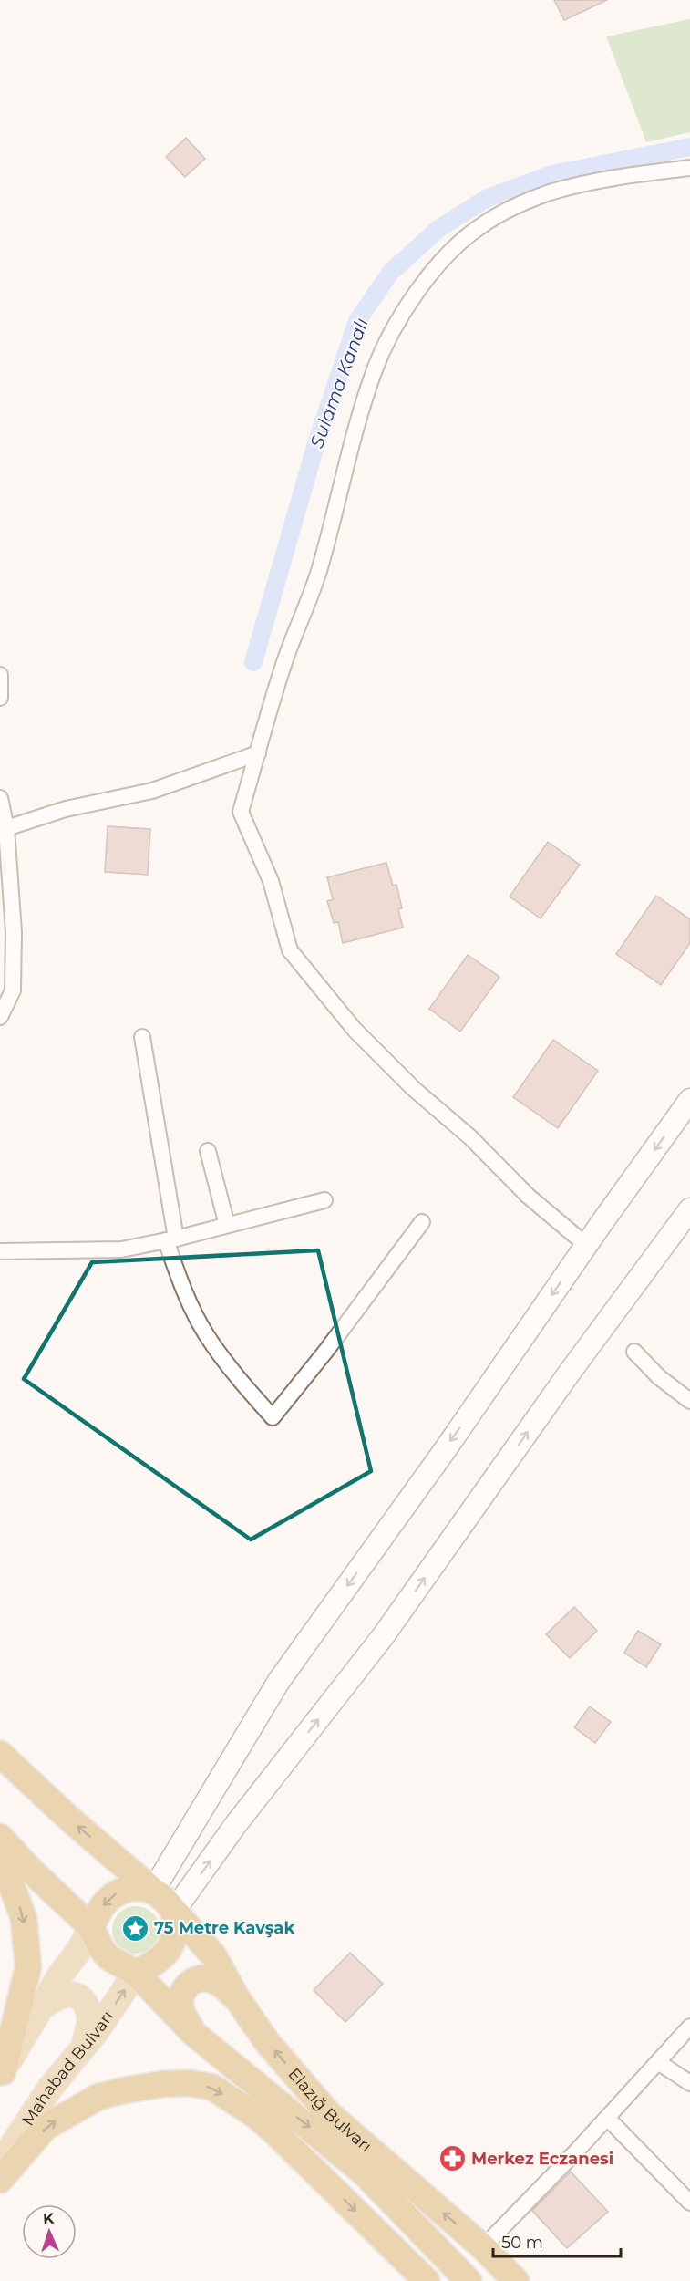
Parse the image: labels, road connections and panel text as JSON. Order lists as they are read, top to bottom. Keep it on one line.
{"streets":{"highway":["Elazığ Bulvarı"],"main road":["Mahabad Bulvarı"]},"crossings":[["Mahabad Bulvarı","Elazığ Bulvarı"]],"water":["Sulama Kanalı"],"places":{"place":["75 Metre Kavşak"],"pharmacy":["Merkez Eczanesi"]},"scale_bar":"50 m","north":"top"}
